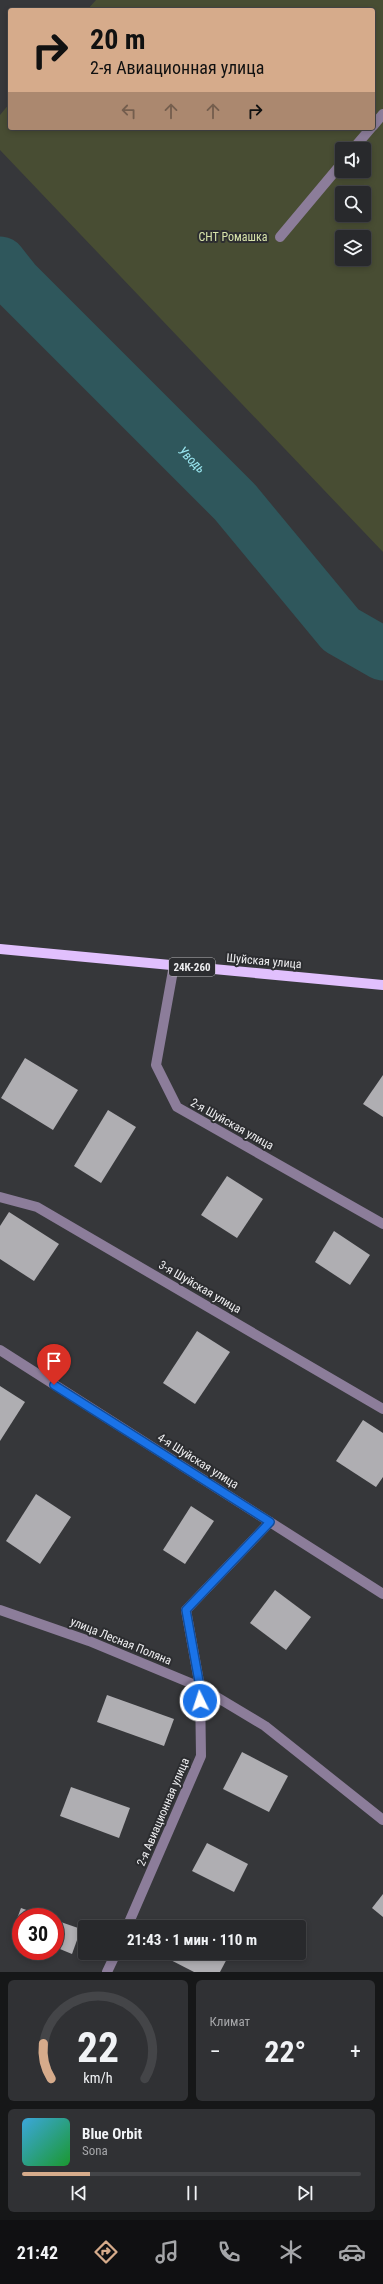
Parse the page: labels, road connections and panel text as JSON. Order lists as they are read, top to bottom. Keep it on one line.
{"streets":{"main road":["Шуйская улица","24К-260"],"street":["2-я Шуйская улица","3-я Шуйская улица","4-я Шуйская улица","улица Лесная Поляна","2-я Авиационная улица"]},"crossings":[["Шуйская улица","2-я Шуйская улица"],["4-я Шуйская улица","2-я Авиационная улица"],["улица Лесная Поляна","2-я Авиационная улица"]],"water":["Уводь"],"parks":["СНТ Ромашка"],"page":{"turn":["20 m","2-я Авиационная улица"],"limit":"30","trip":"21:43 · 1 мин · 110 m","tile":"Климат","heat":["−","22°","+"],"song":["Blue Orbit","Sona"],"tabs":"21:42","gauge":["22","km/h"]}}
